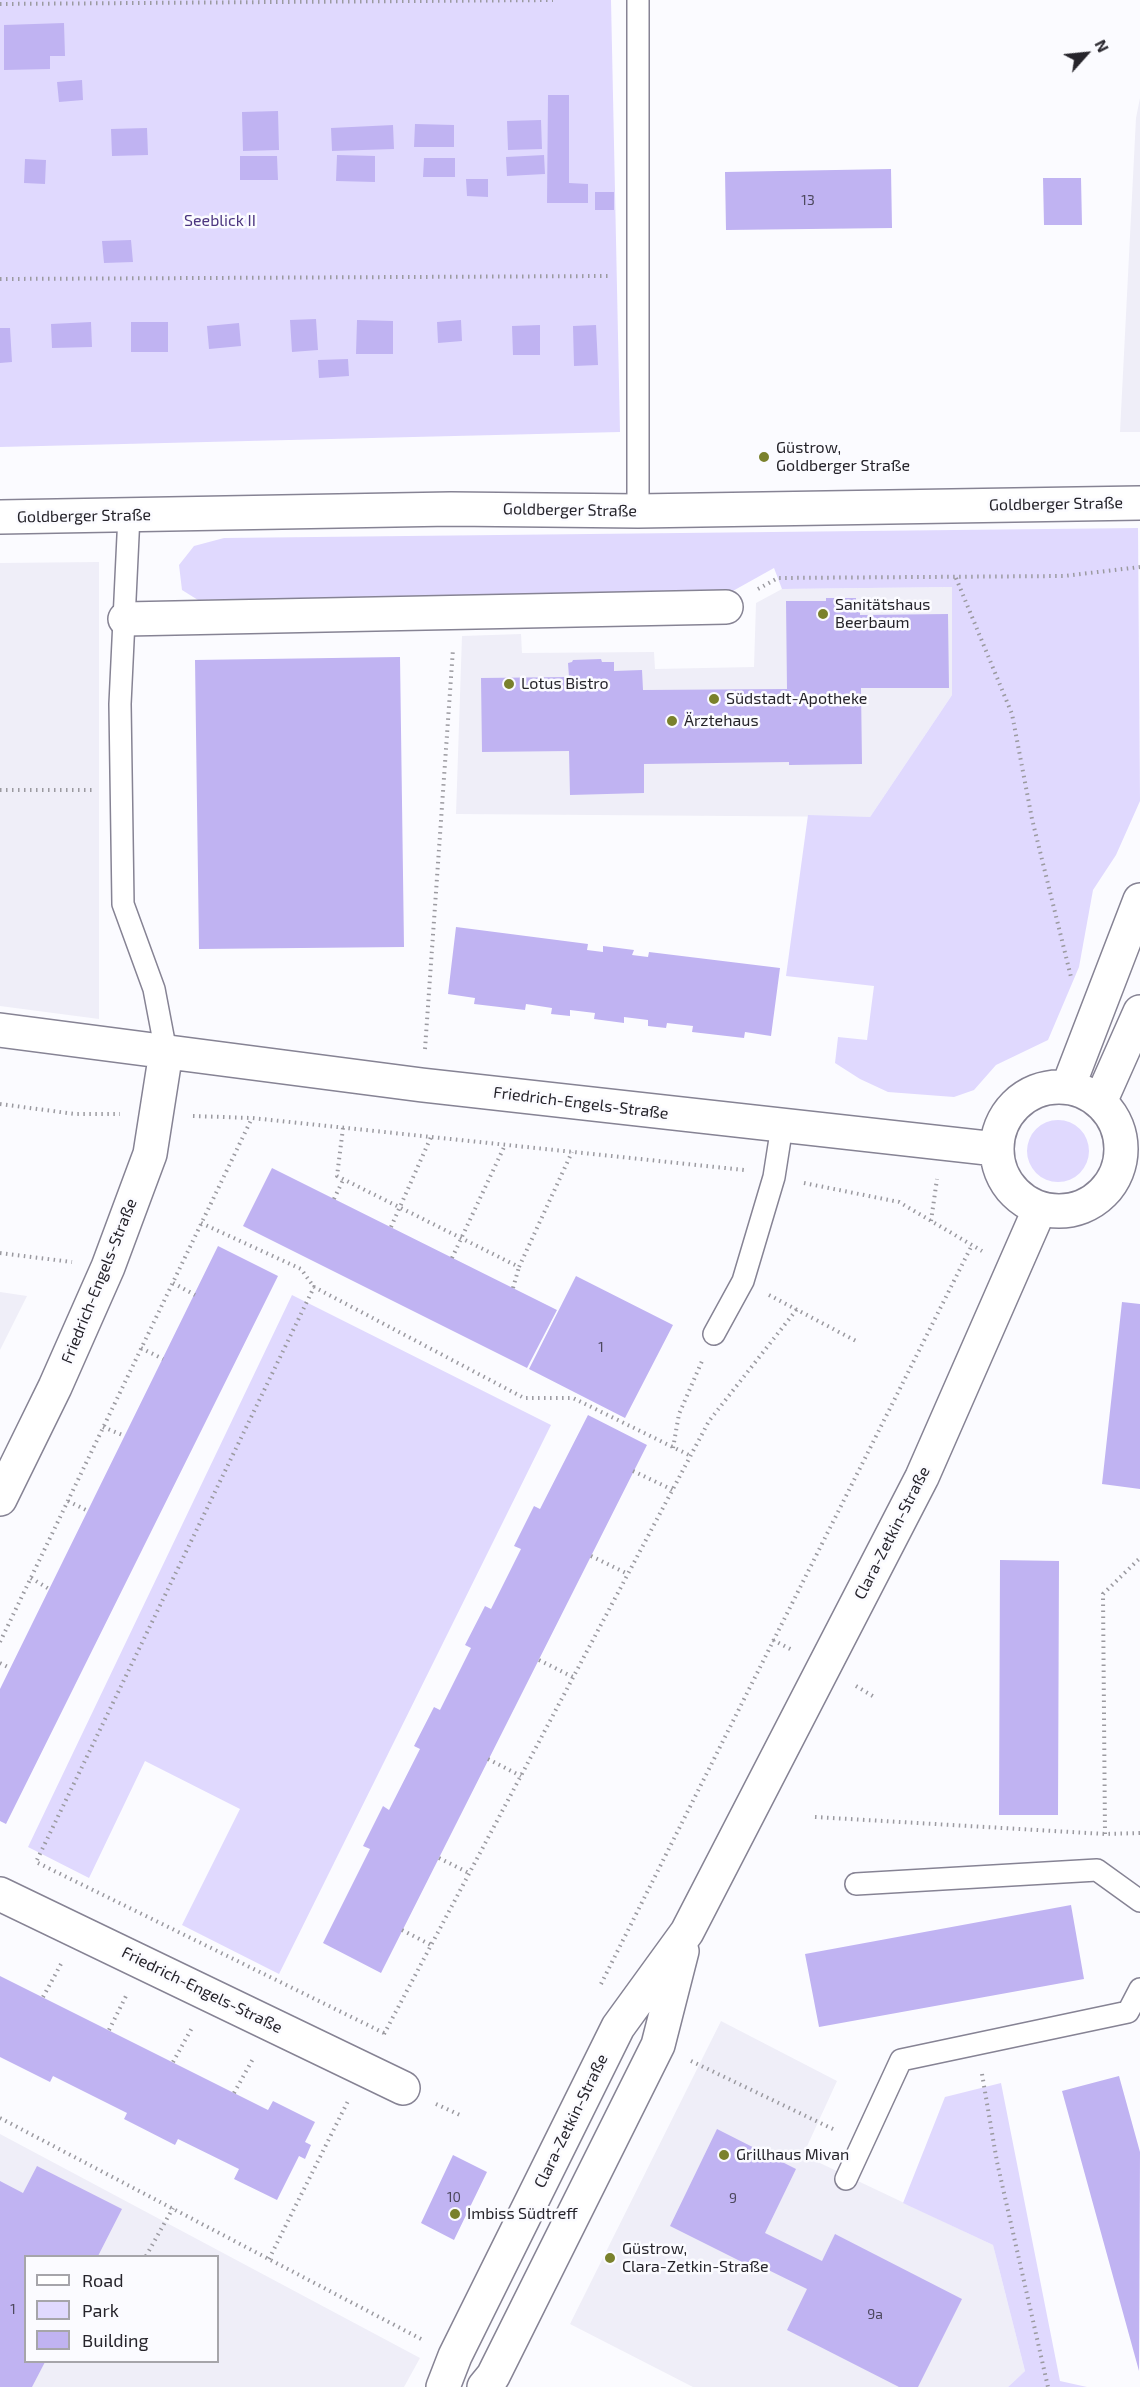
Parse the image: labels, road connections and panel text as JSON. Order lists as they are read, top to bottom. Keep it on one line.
{"streets":{"street":["Goldberger Straße","Friedrich-Engels-Straße","Clara-Zetkin-Straße"]},"crossings":[["Friedrich-Engels-Straße","Clara-Zetkin-Straße"]],"parks":["Seeblick II"],"places":["Güstrow, Goldberger Straße","Sanitätshaus Beerbaum","Lotus Bistro","Südstadt-Apotheke","Ärztehaus","Grillhaus Mivan","Imbiss Südtreff","Güstrow, Clara-Zetkin-Straße"],"house_numbers":["13","1","10","9","1","9a"],"legend":["Road","Park","Building"],"north":"top right"}
